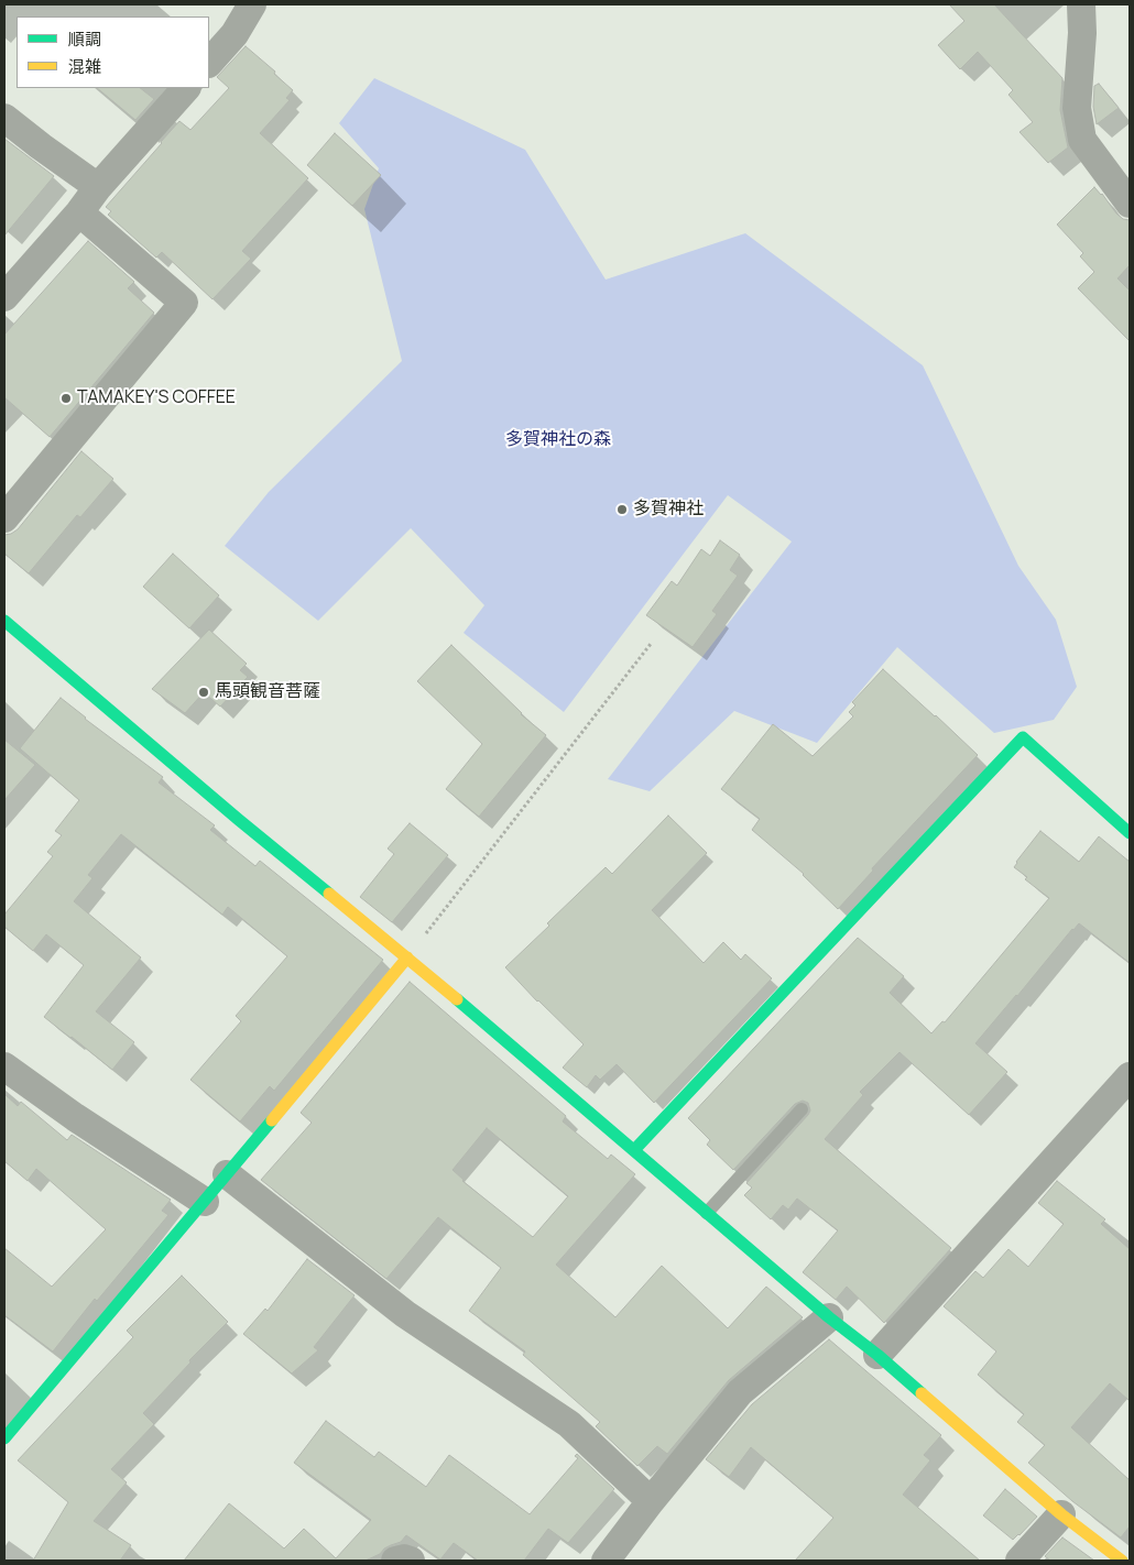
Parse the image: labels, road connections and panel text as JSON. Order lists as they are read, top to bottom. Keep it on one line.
{"parks":["多賀神社の森"],"places":["TAMAKEY'S COFFEE","多賀神社","馬頭観音菩薩"],"legend":["順調","混雑"]}
